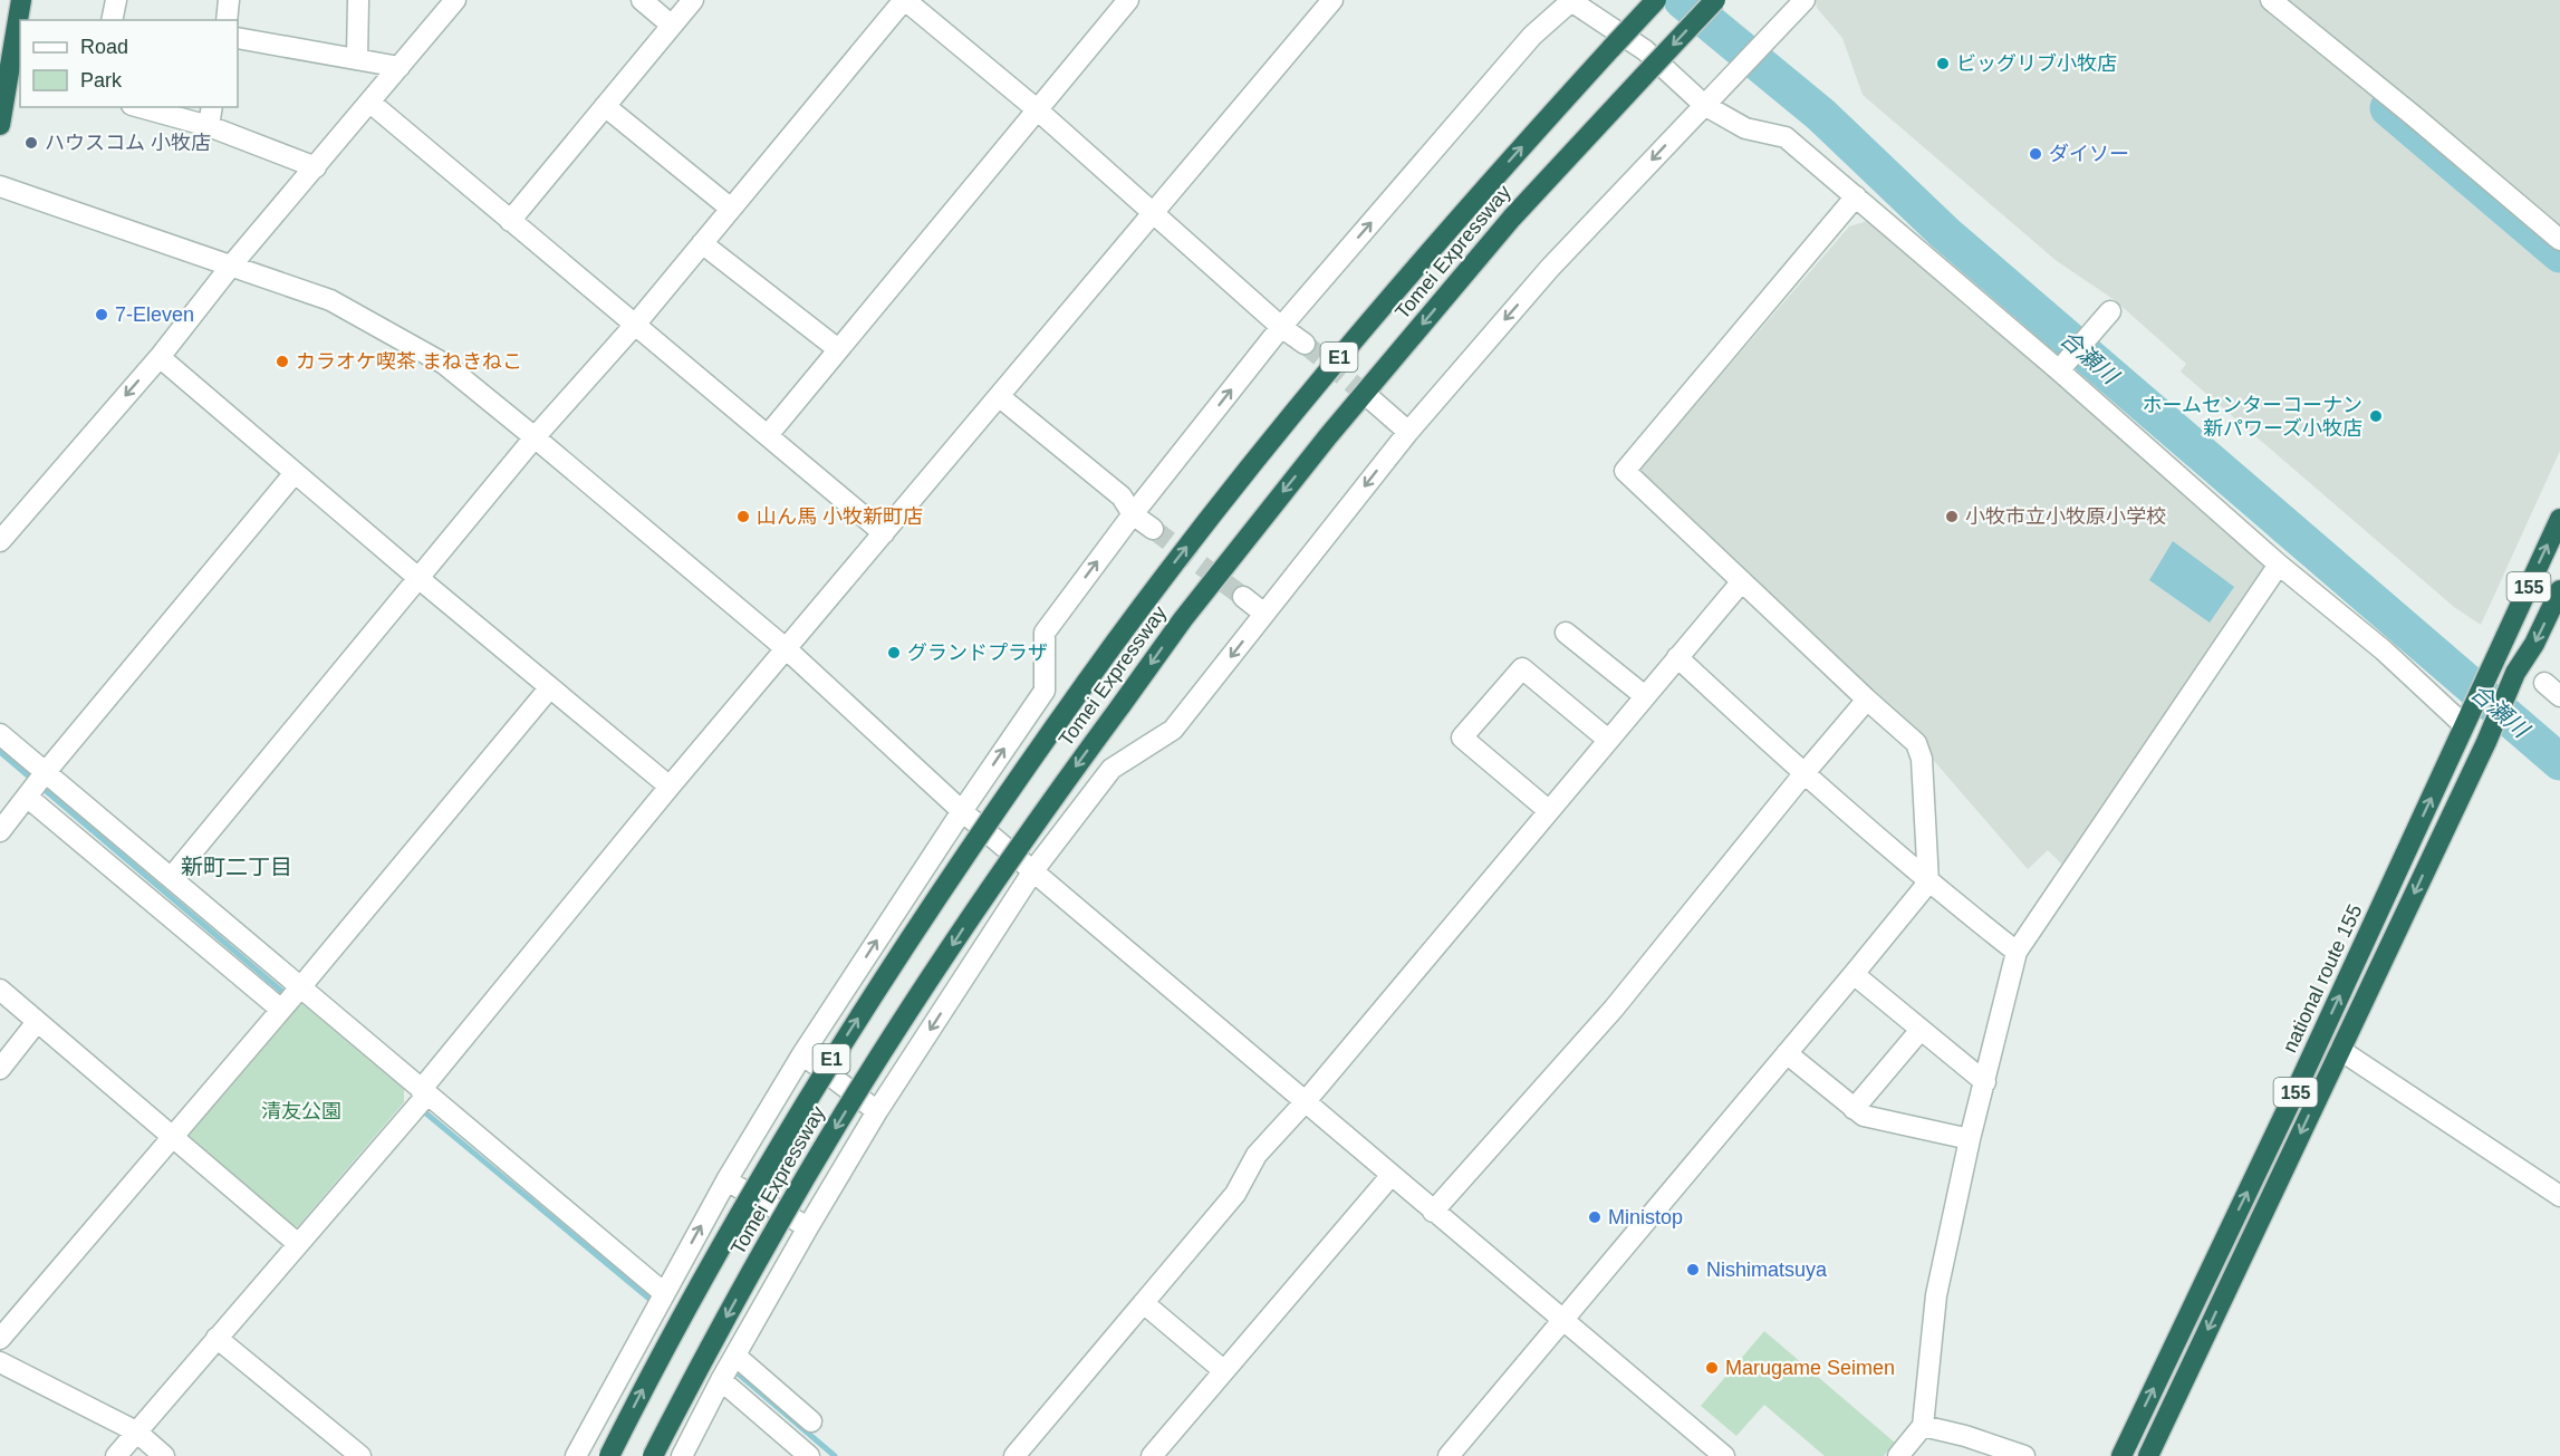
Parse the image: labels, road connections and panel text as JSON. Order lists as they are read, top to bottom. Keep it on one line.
{"streets":{"highway":["Tomei Expressway","E1","155","national route 155"]},"districts":["新町二丁目"],"water":["合瀬川"],"parks":["清友公園"],"places":["ビッグリブ小牧店","ハウスコム 小牧店","ダイソー","7-Eleven","カラオケ喫茶 まねきねこ","ホームセンターコーナン 新パワーズ小牧店","山ん馬 小牧新町店","小牧市立小牧原小学校","グランドプラザ","Ministop","Nishimatsuya","Marugame Seimen"],"legend":["Road","Park"]}
